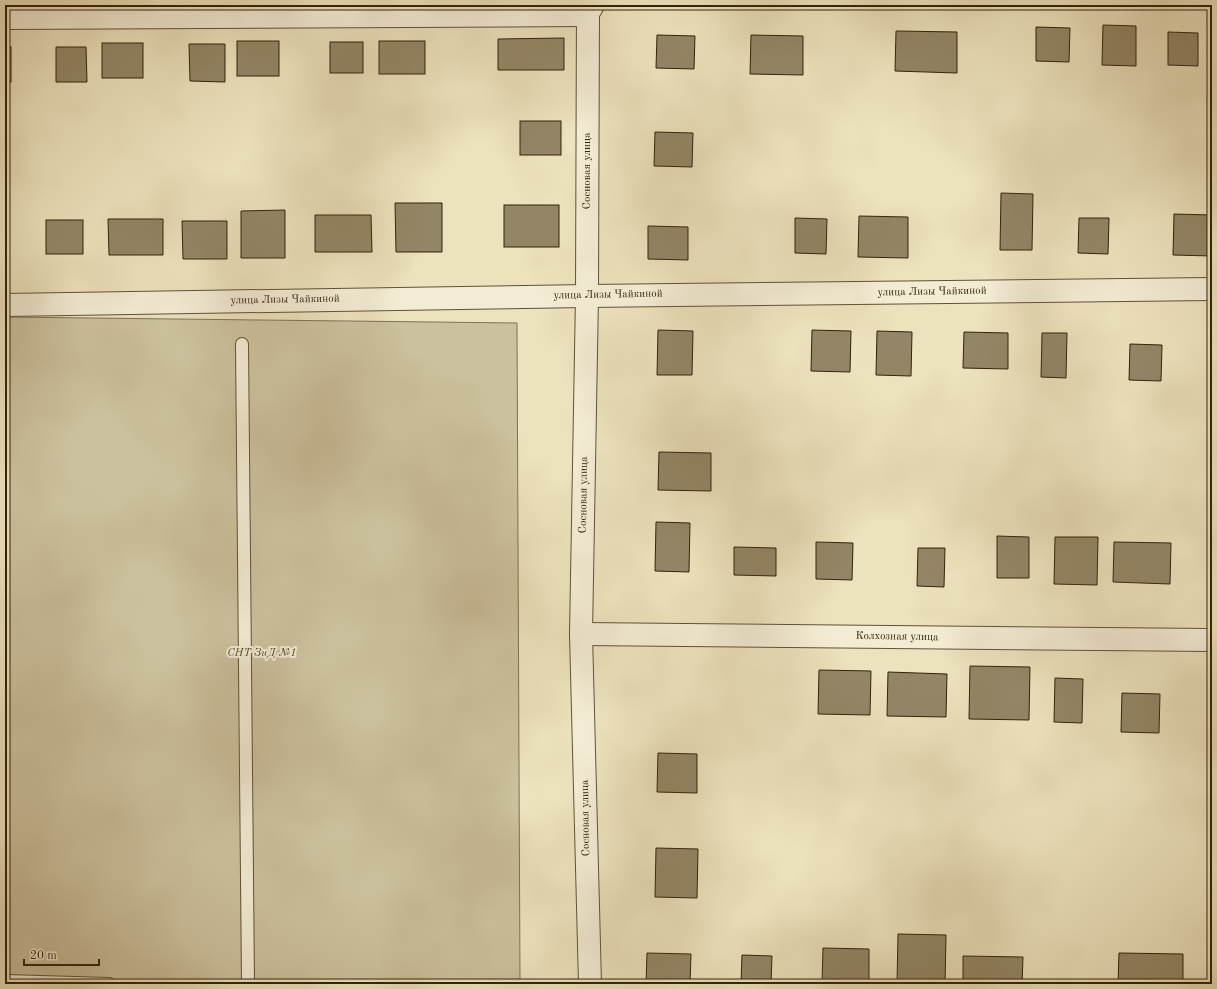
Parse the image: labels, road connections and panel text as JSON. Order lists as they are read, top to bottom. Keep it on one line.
{"streets":{"street":["Сосновая улица","улица Лизы Чайкиной","Колхозная улица"]},"crossings":[["Сосновая улица","улица Лизы Чайкиной"],["Сосновая улица","Колхозная улица"]],"parks":["СНТ ЗиД №1"],"scale_bar":"20 m"}
